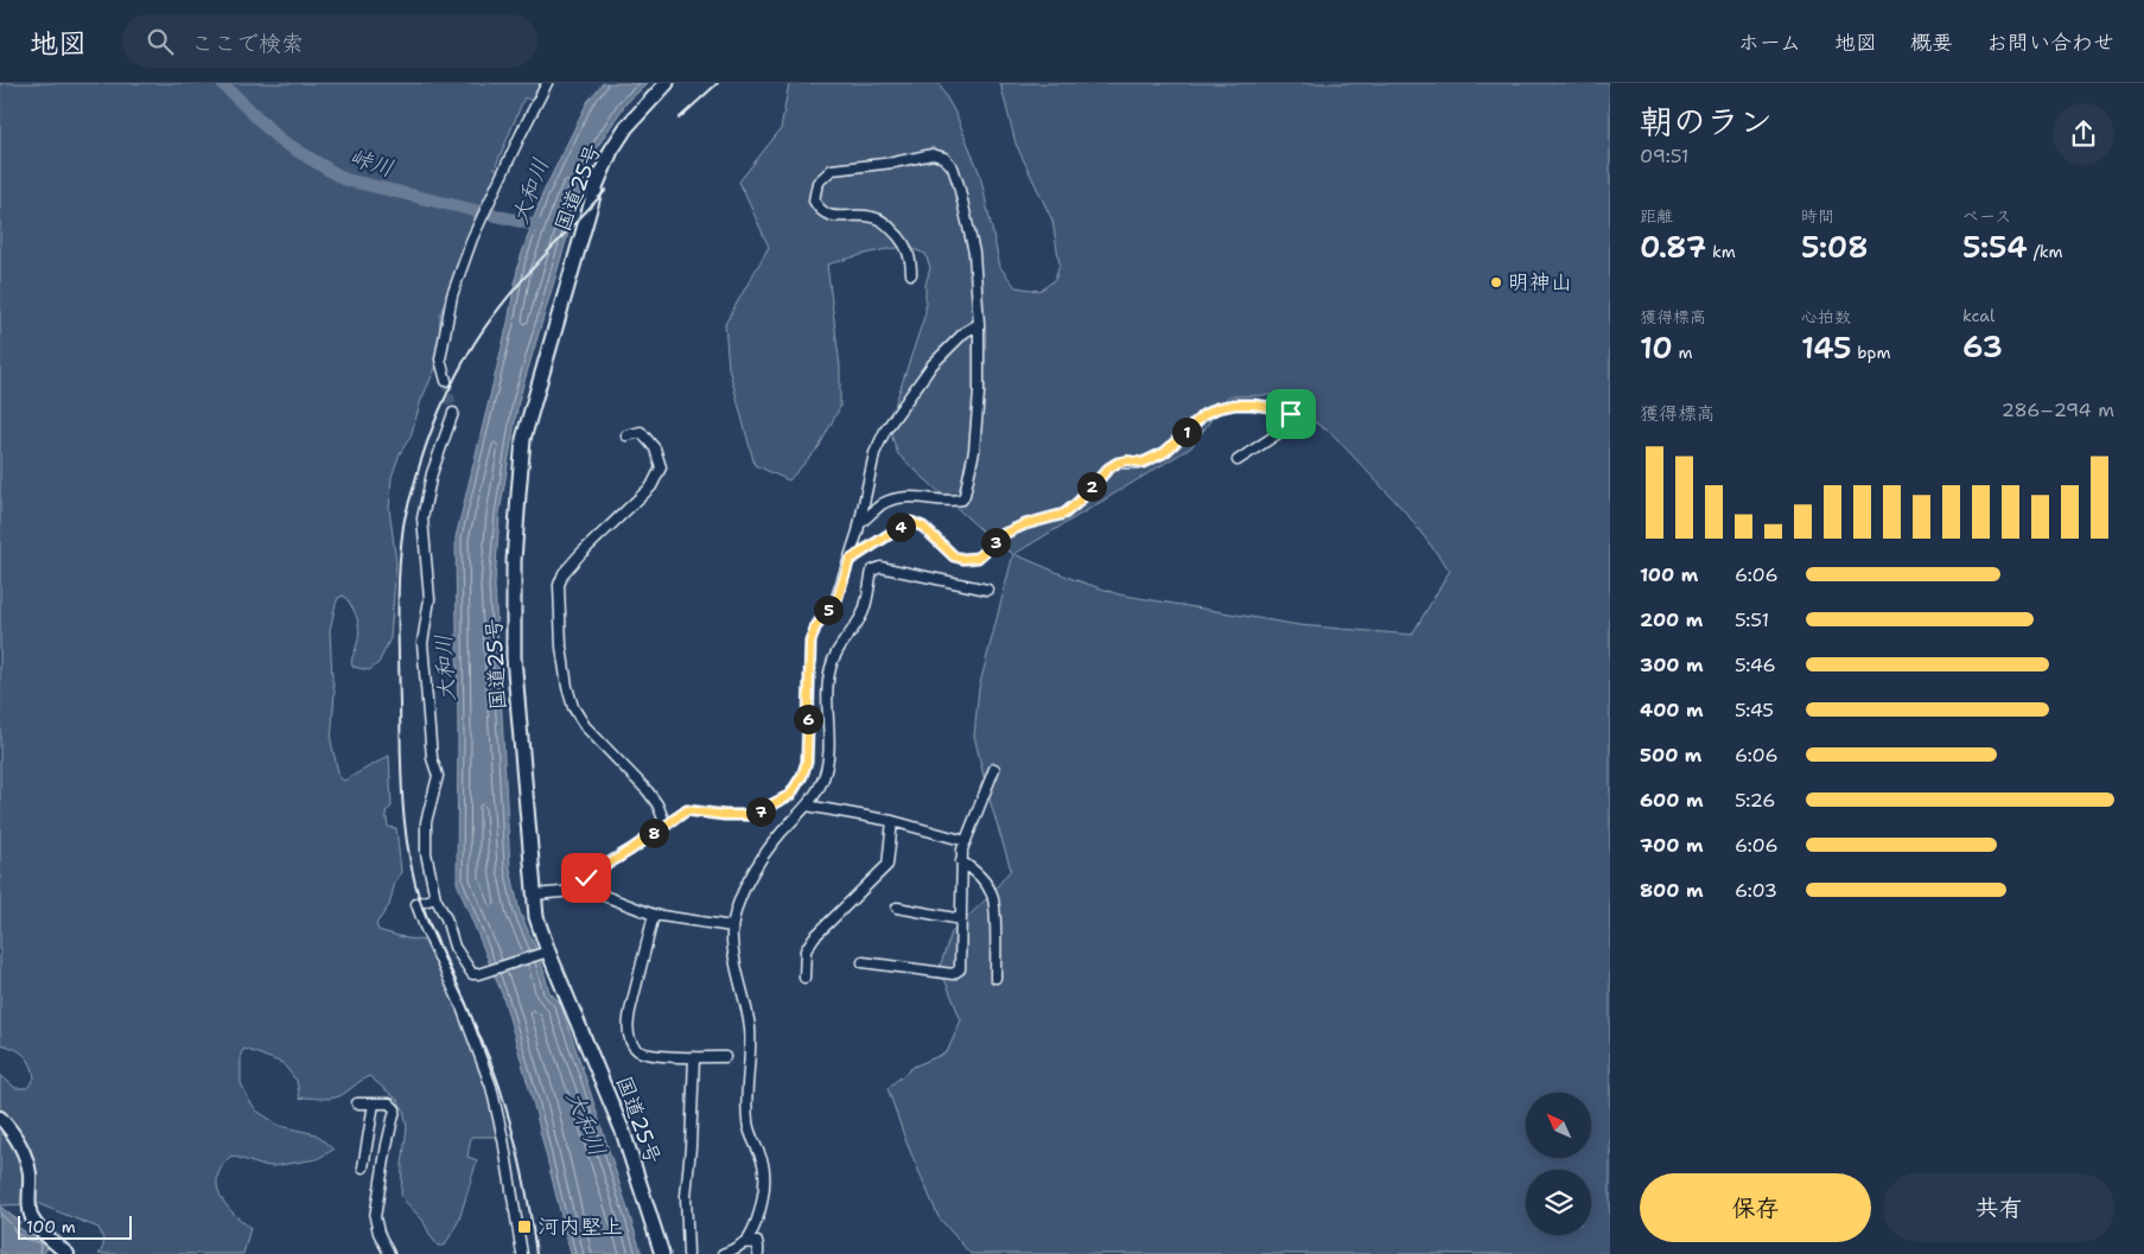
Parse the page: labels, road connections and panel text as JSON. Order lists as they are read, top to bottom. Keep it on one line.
{"streets":{"highway":["国道25号"]},"water":["峠川","大和川"],"places":{"other":["明神山"],"transit":["河内堅上"]},"scale_bar":"100 m","north":"top left","page":{"header":"地図","search":"ここで検索","nav":["ホーム","地図","概要","お問い合わせ"],"heading":["朝のラン","09:51"],"stats":[["距離","0.87 km"],["時間","5:08"],["ペース","5:54 /km"],["獲得標高","10 m"],["心拍数","145 bpm"],["kcal","63"]],"chart":["獲得標高","286–294 m"],"pins":["1","2","4","3","5","6","7","8"],"list":[{"name":"100 m","note":"6:06"},{"name":"200 m","note":"5:51"},{"name":"300 m","note":"5:46"},{"name":"400 m","note":"5:45"},{"name":"500 m","note":"6:06"},{"name":"600 m","note":"5:26"},{"name":"700 m","note":"6:06"},{"name":"800 m","note":"6:03"}],"buttons":["保存","共有"],"scale":"100 m"}}
